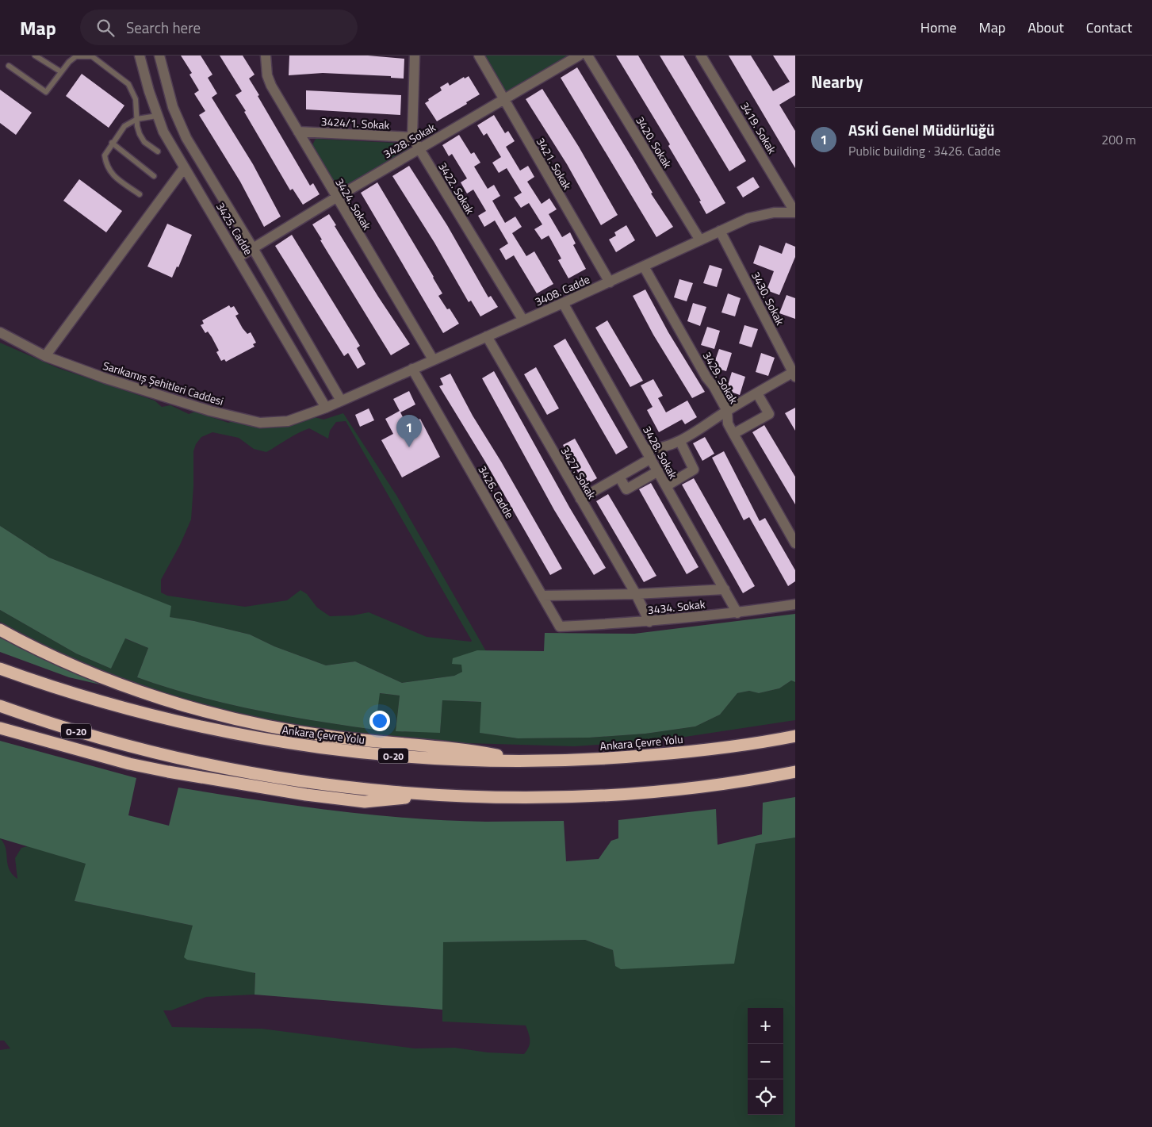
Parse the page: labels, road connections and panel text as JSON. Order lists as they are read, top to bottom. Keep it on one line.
{"streets":{"highway":["O-20","Ankara Çevre Yolu"],"street":["3424/1. Sokak","3419. Sokak","3428. Sokak","3420. Sokak","3421. Sokak","3422. Sokak","3424. Sokak","3425. Cadde","3408. Cadde","3430. Sokak","3429. Sokak","Sarıkamış Şehitleri Caddesi","3427. Sokak","3426. Cadde","3434. Sokak"]},"crossings":[["3424/1. Sokak","3422. Sokak"],["3424/1. Sokak","3424. Sokak"],["3419. Sokak","3408. Cadde"],["3428. Sokak","3421. Sokak"],["3428. Sokak","3422. Sokak"],["3428. Sokak","3424. Sokak"],["3428. Sokak","3425. Cadde"],["3428. Sokak","3408. Cadde"],["3428. Sokak","3434. Sokak"],["3420. Sokak","3408. Cadde"],["3421. Sokak","3408. Cadde"],["3422. Sokak","3408. Cadde"],["3424. Sokak","3408. Cadde"],["3425. Cadde","3408. Cadde"],["3425. Cadde","Sarıkamış Şehitleri Caddesi"],["3408. Cadde","3430. Sokak"],["3408. Cadde","3429. Sokak"],["3408. Cadde","Sarıkamış Şehitleri Caddesi"],["3408. Cadde","3427. Sokak"],["3408. Cadde","3426. Cadde"],["3427. Sokak","3434. Sokak"],["3426. Cadde","3434. Sokak"]],"page":{"header":"Map","search":"Search here","nav":["Home","Map","About","Contact"],"heading":"Nearby","list":[{"mark":"1","name":"ASKİ Genel Müdürlüğü","note":"Public building · 3426. Cadde","value":"200 m"}],"pins":"1","map_buttons":["+","−"]}}
